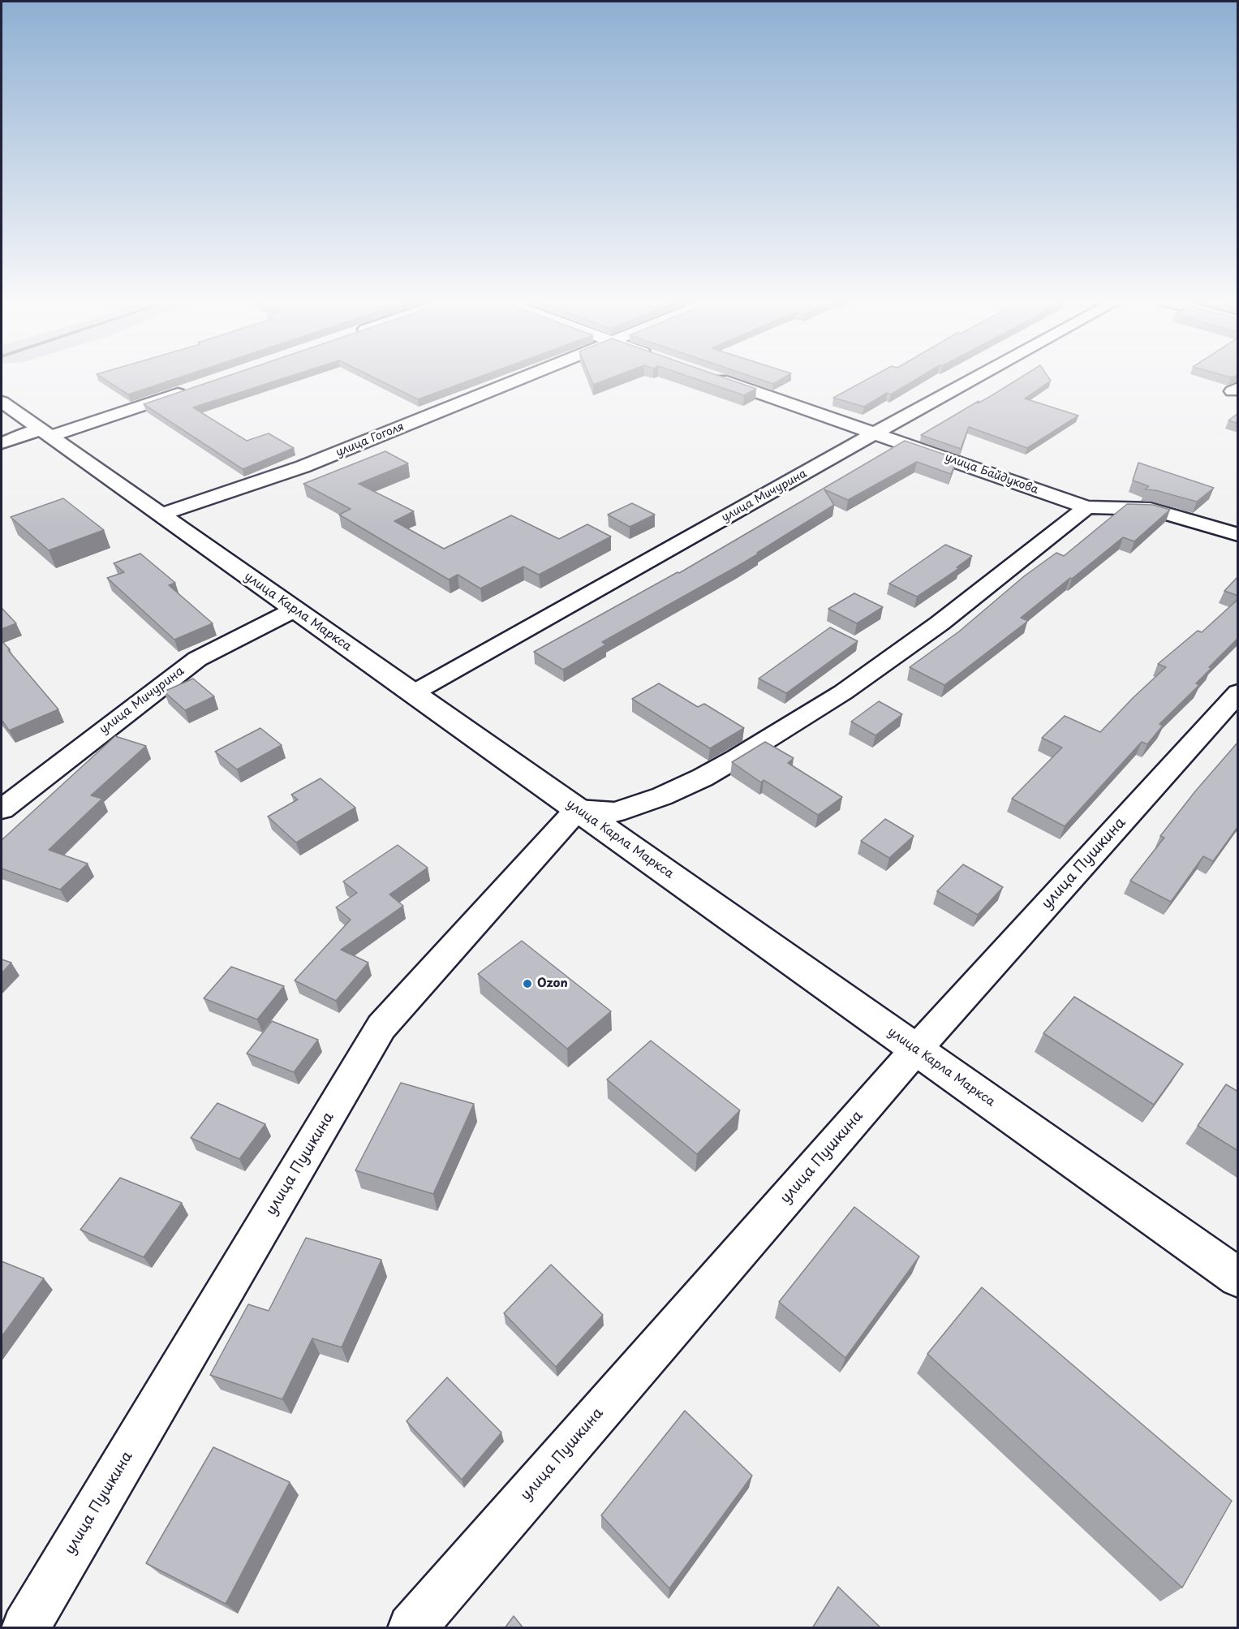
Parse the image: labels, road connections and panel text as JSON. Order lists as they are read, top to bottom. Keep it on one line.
{"streets":{"street":["улица Гоголя","улица Байдукова","улица Мичурина","улица Карла Маркса","улица Пушкина"]},"crossings":[["улица Гоголя","улица Карла Маркса"],["улица Байдукова","улица Мичурина"],["улица Мичурина","улица Карла Маркса"],["улица Карла Маркса","улица Пушкина"]],"places":["Ozon"]}
